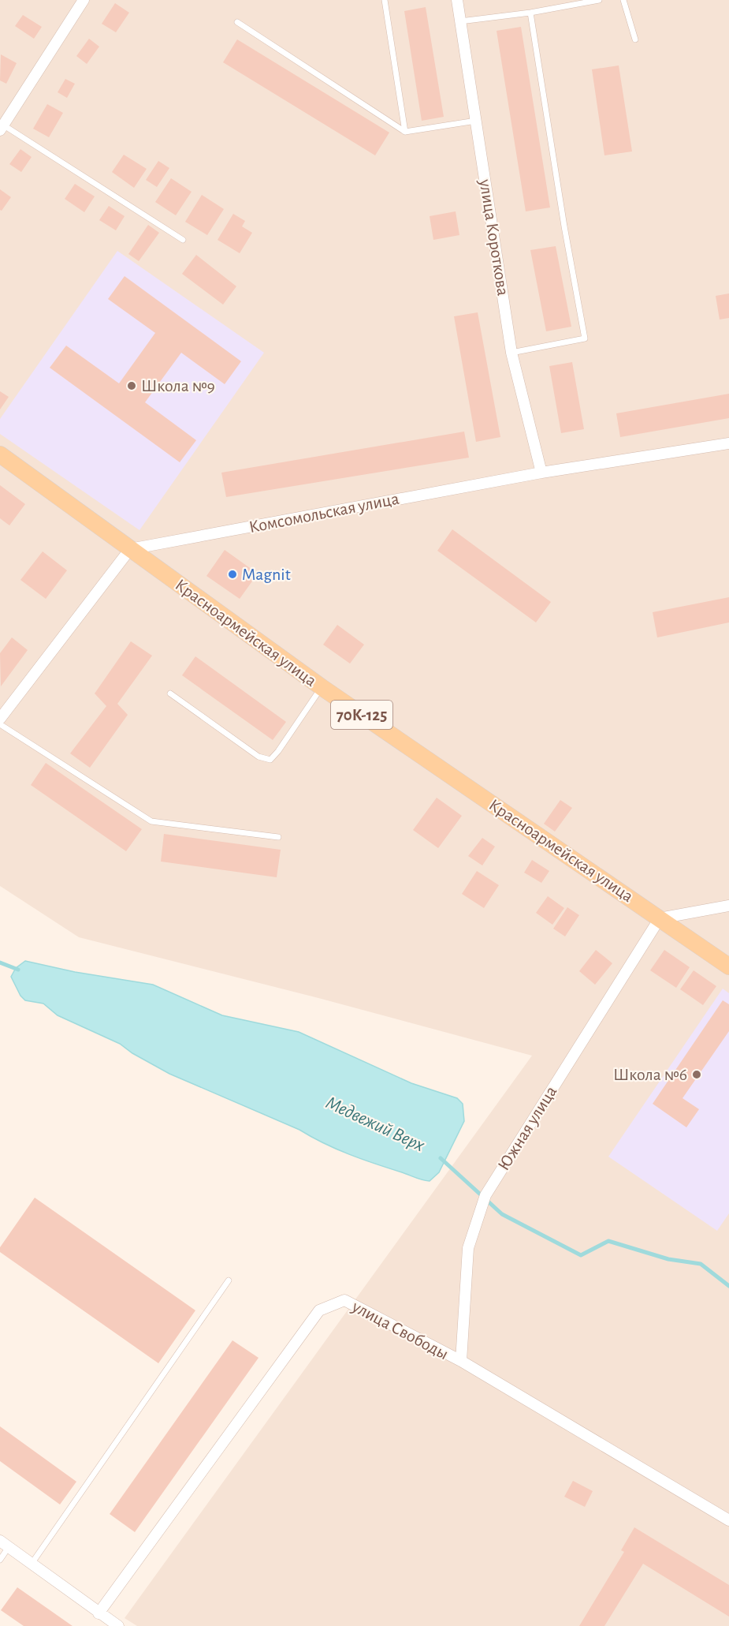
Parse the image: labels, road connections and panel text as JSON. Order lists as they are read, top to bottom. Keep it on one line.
{"streets":{"main road":["Красноармейская улица","70К-125"],"street":["улица Короткова","Комсомольская улица","Южная улица","улица Свободы"]},"crossings":[["улица Короткова","Комсомольская улица"],["Комсомольская улица","Красноармейская улица"],["Красноармейская улица","Южная улица"],["Южная улица","улица Свободы"]],"water":["Медвежий Верх"],"places":["Школа №9","Magnit","Школа №6"]}
